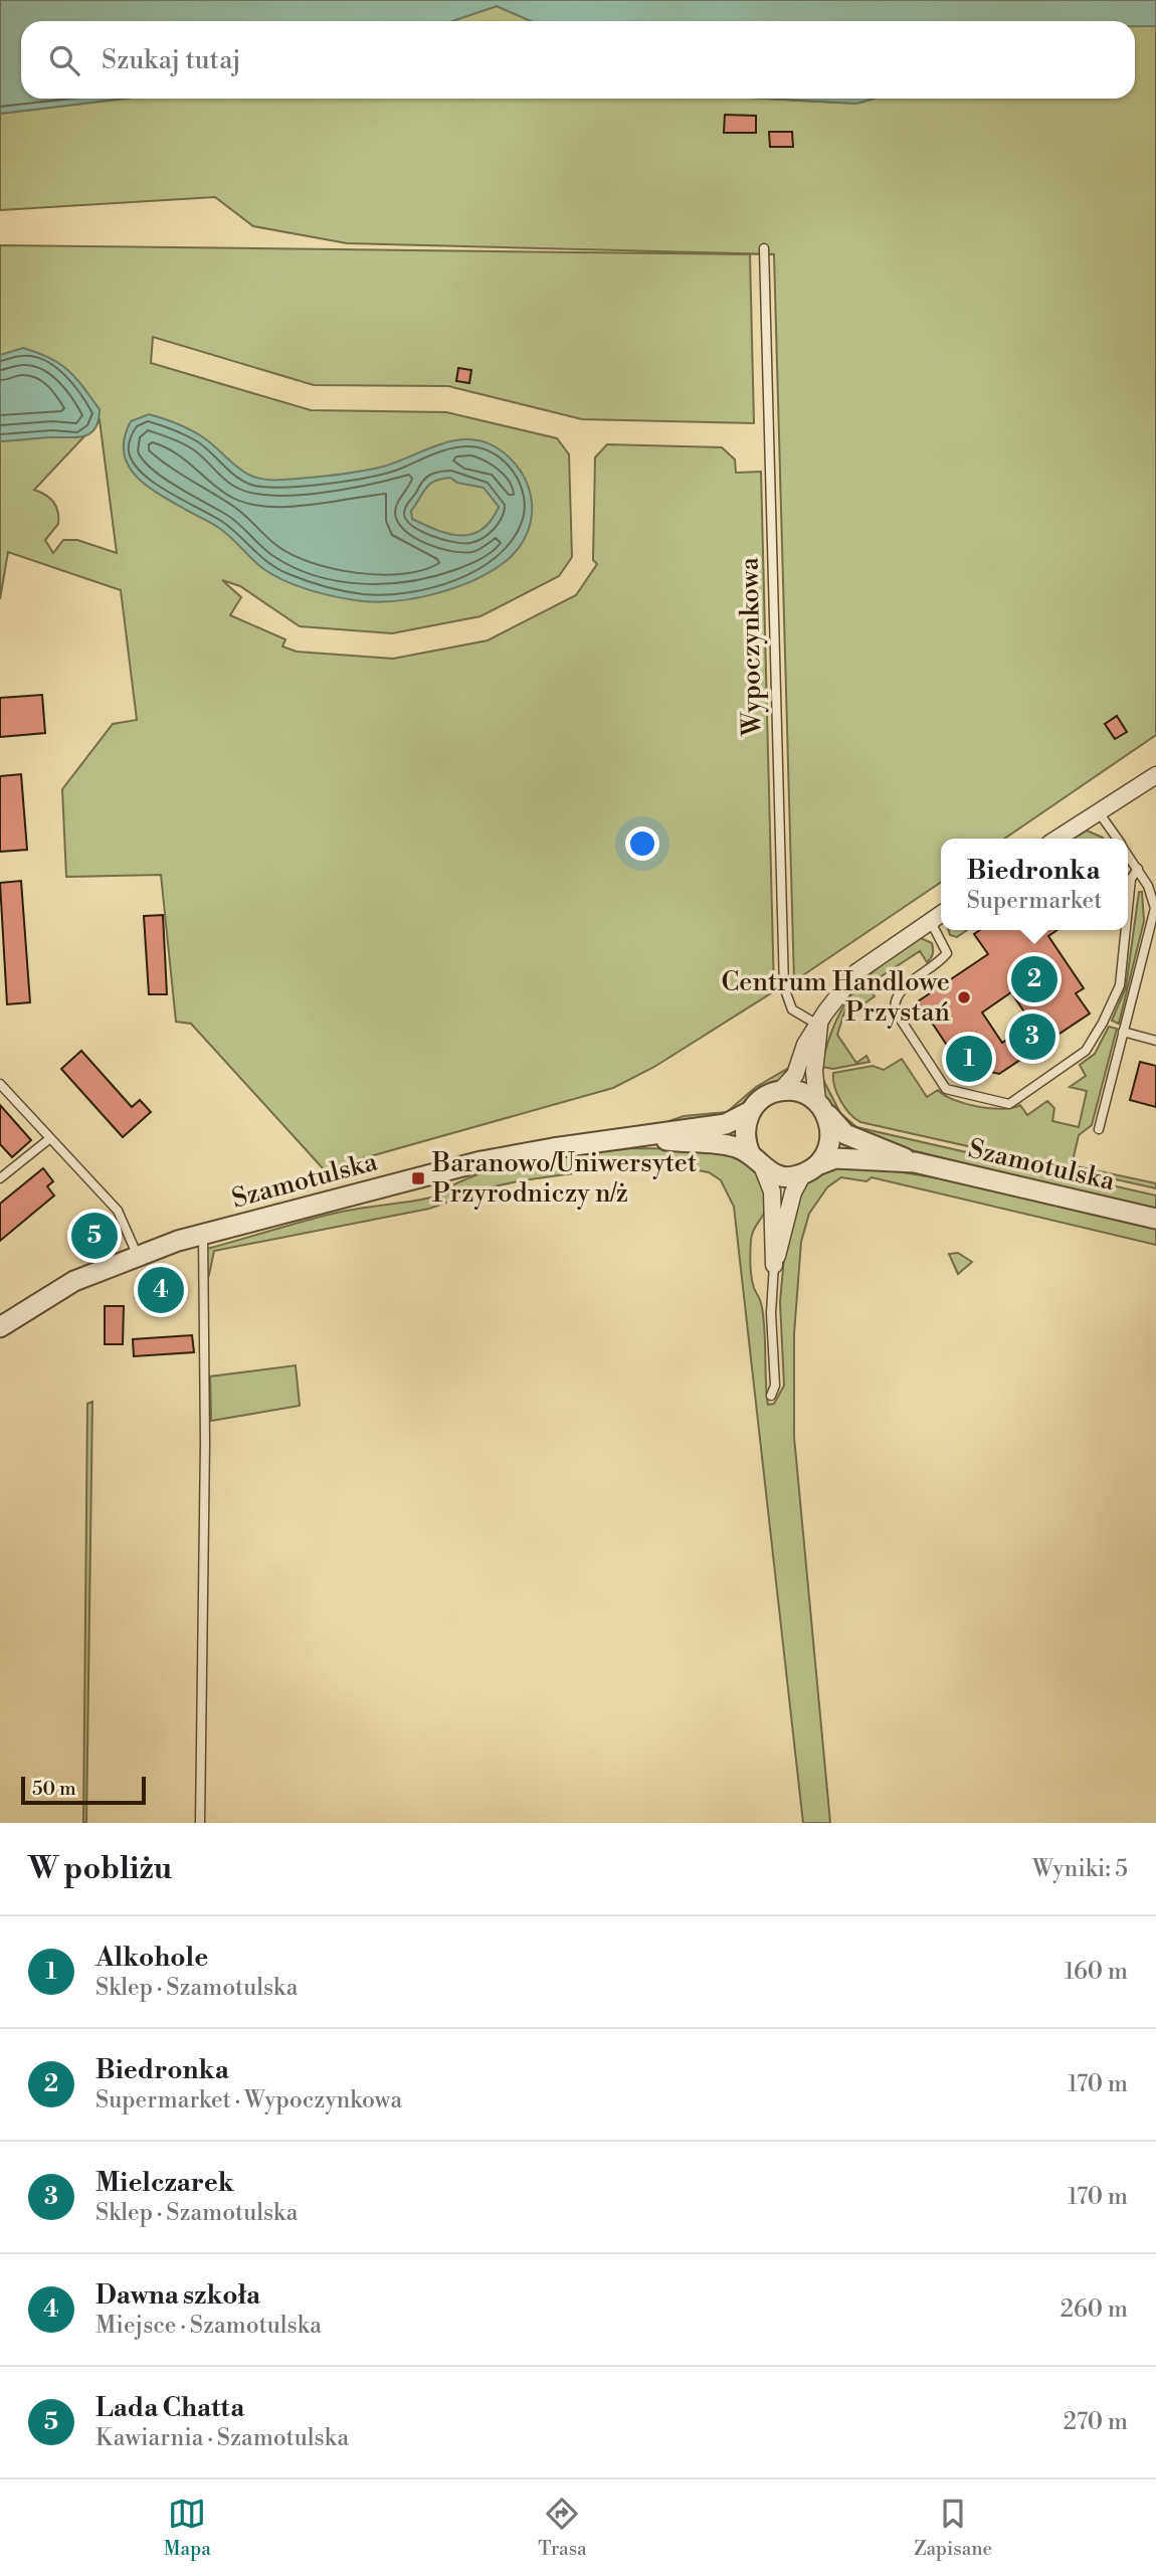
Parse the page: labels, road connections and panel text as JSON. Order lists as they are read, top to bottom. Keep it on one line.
{"streets":{"street":["Szamotulska"],"lane":["Wypoczynkowa"]},"places":{"other":["Centrum Handlowe Przystań"],"transit":["Baranowo/Uniwersytet Przyrodniczy n/ż"]},"scale_bar":"50 m","page":{"search":"Szukaj tutaj","popup":["Biedronka","Supermarket"],"pins":["2","3","1","5","4"],"scale":"50 m","heading":["W pobliżu","Wyniki: 5"],"list":[{"mark":"1","name":"Alkohole","note":"Sklep · Szamotulska","value":"160 m"},{"mark":"2","name":"Biedronka","note":"Supermarket · Wypoczynkowa","value":"170 m"},{"mark":"3","name":"Mielczarek","note":"Sklep · Szamotulska","value":"170 m"},{"mark":"4","name":"Dawna szkoła","note":"Miejsce · Szamotulska","value":"260 m"},{"mark":"5","name":"Lada Chatta","note":"Kawiarnia · Szamotulska","value":"270 m"}],"nav":["Mapa","Trasa","Zapisane"]}}
